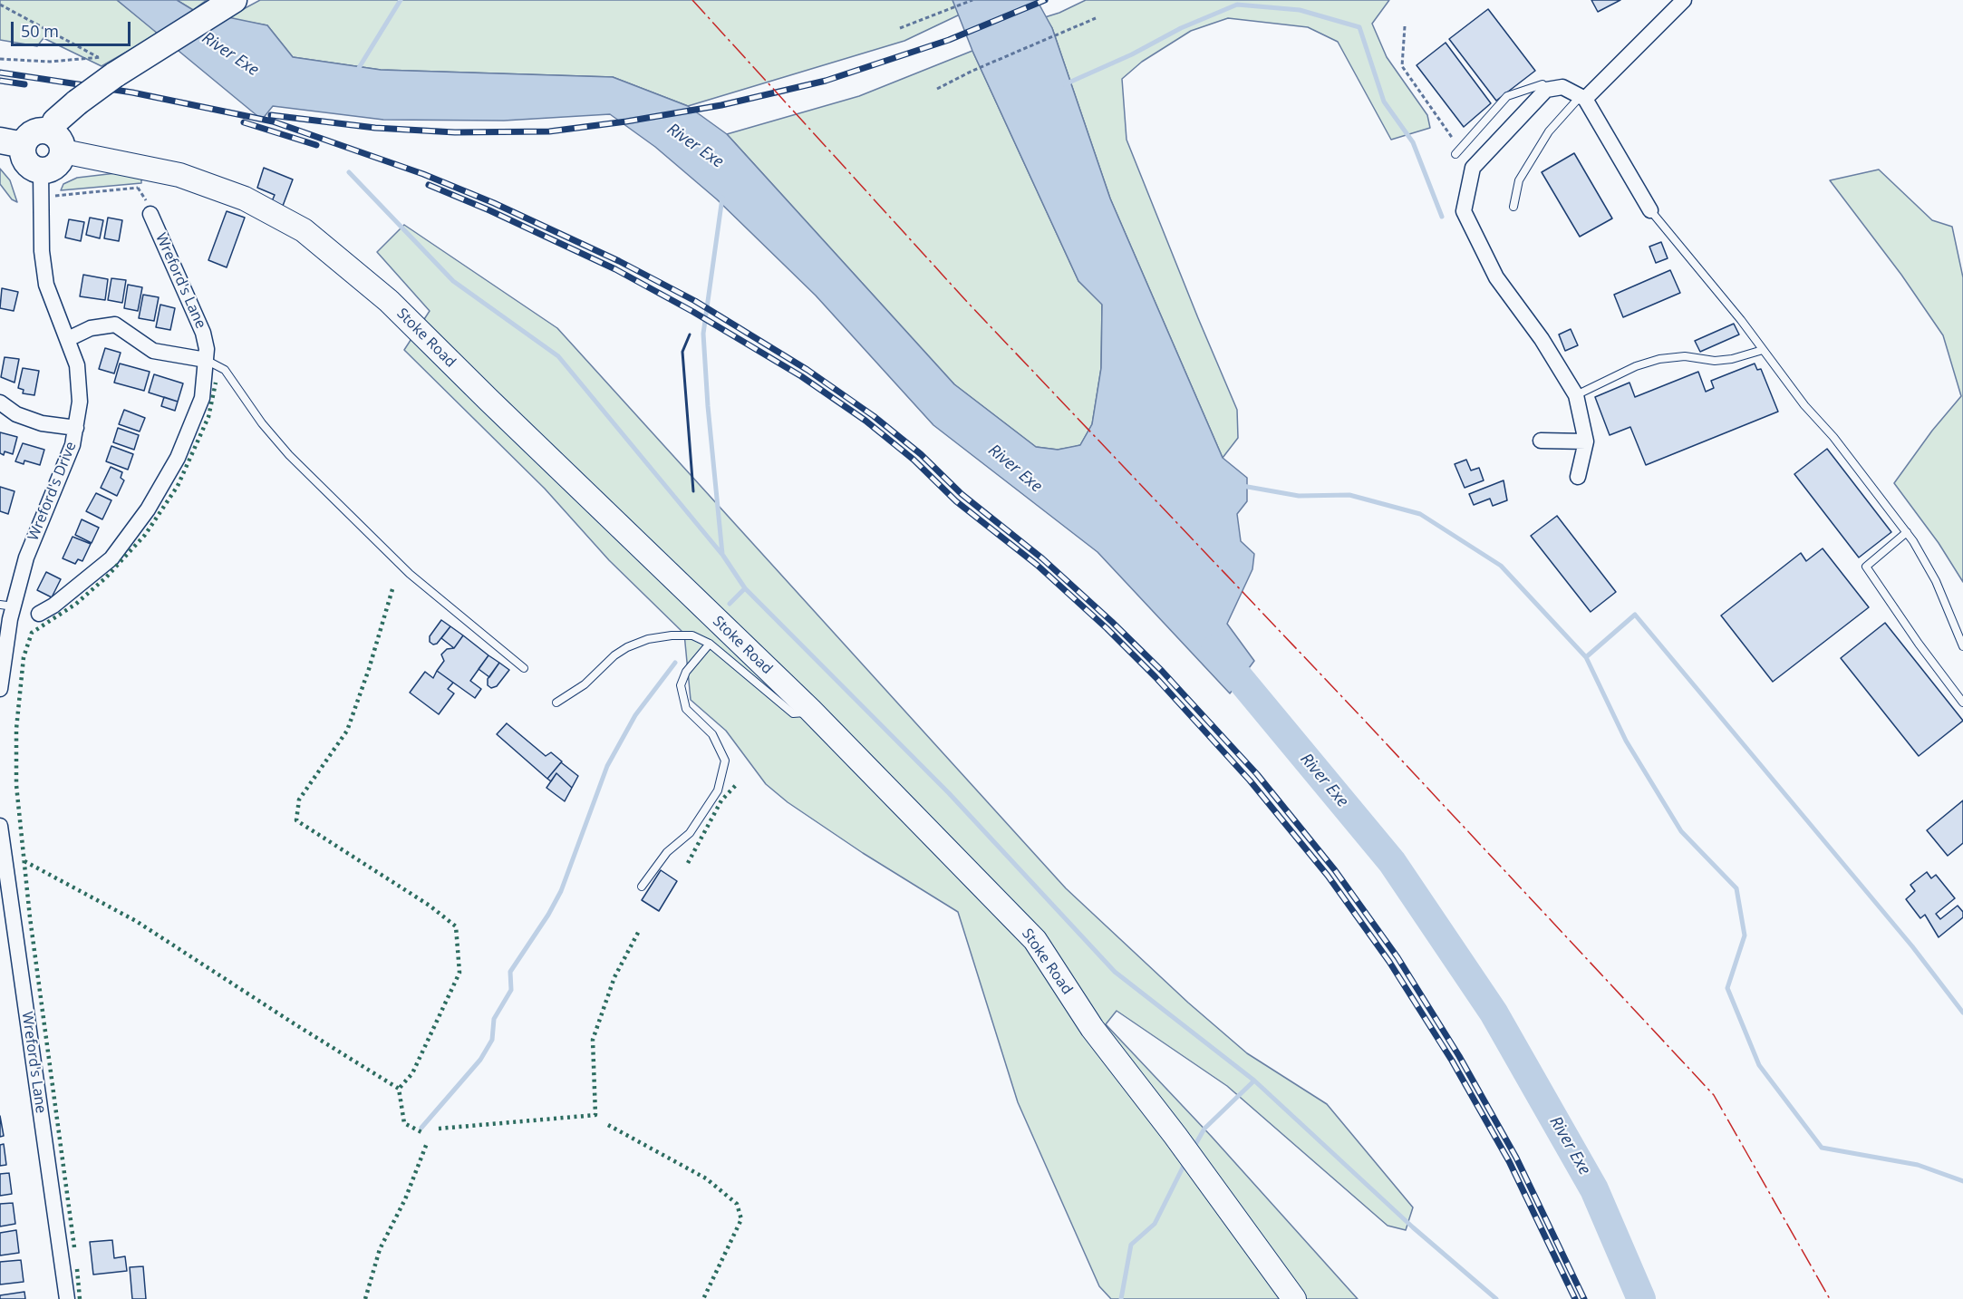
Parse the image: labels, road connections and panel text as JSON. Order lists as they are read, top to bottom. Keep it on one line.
{"streets":{"main road":["Stoke Road"],"street":["Wreford's Lane","Wreford's Drive"]},"water":["River Exe"],"scale_bar":"50 m"}
